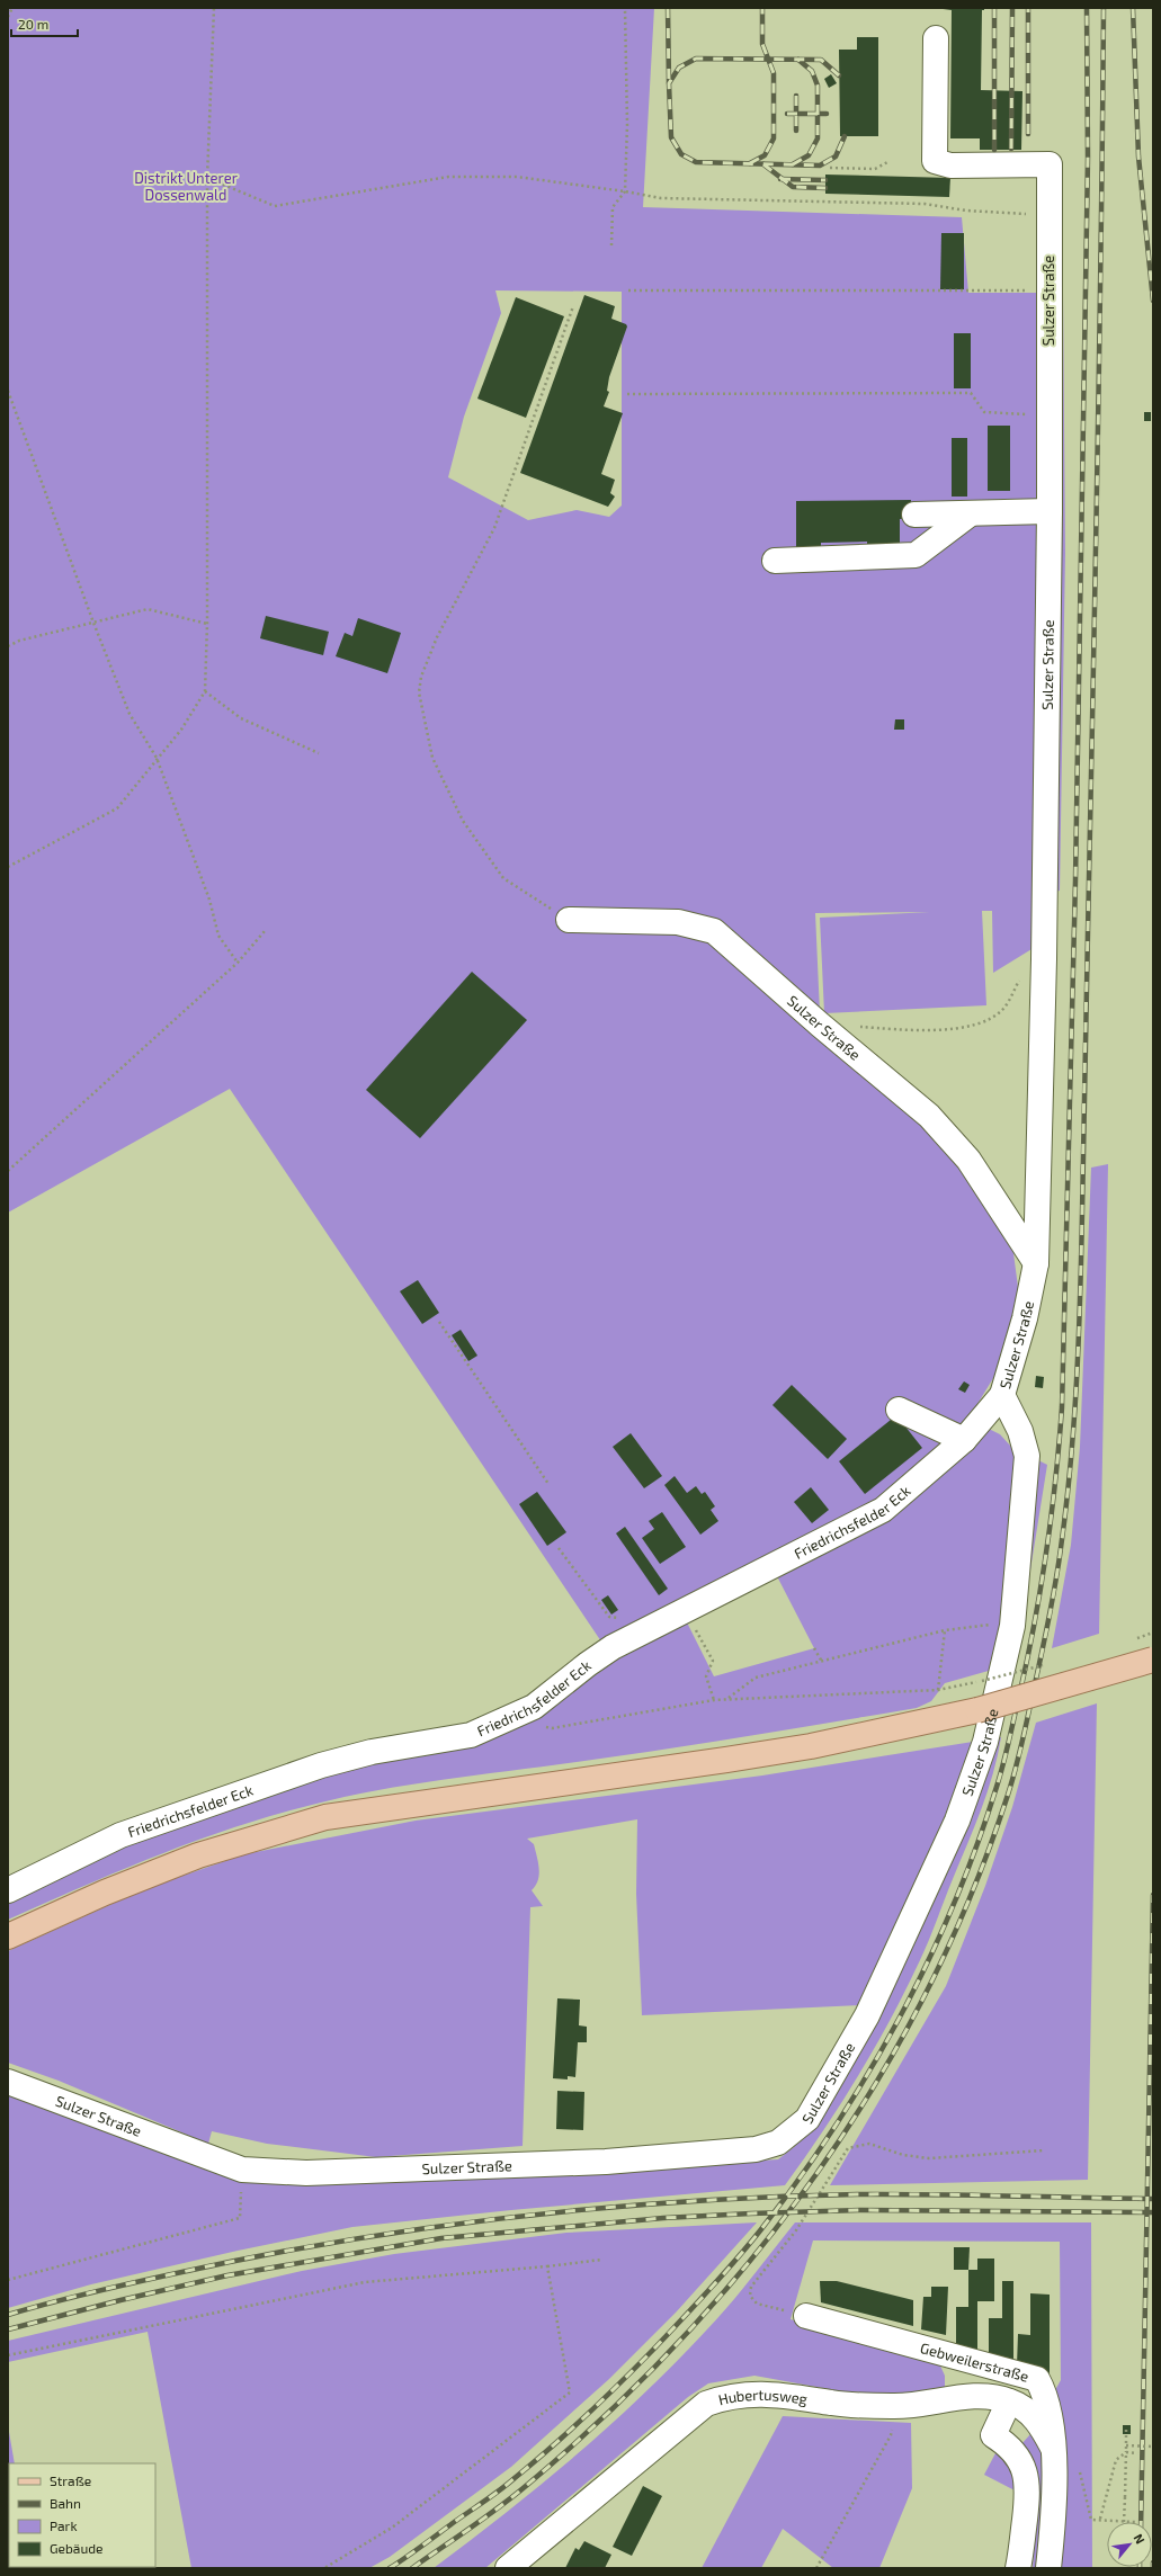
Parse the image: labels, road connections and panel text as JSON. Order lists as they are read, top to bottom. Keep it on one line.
{"streets":{"street":["Sulzer Straße","Friedrichsfelder Eck","Gebweilerstraße","Hubertusweg"]},"crossings":[["Sulzer Straße","Friedrichsfelder Eck"],["Gebweilerstraße","Hubertusweg"]],"parks":["Distrikt Unterer Dossenwald"],"legend":["Straße","Bahn","Park","Gebäude"],"scale_bar":"20 m","north":"top right"}
